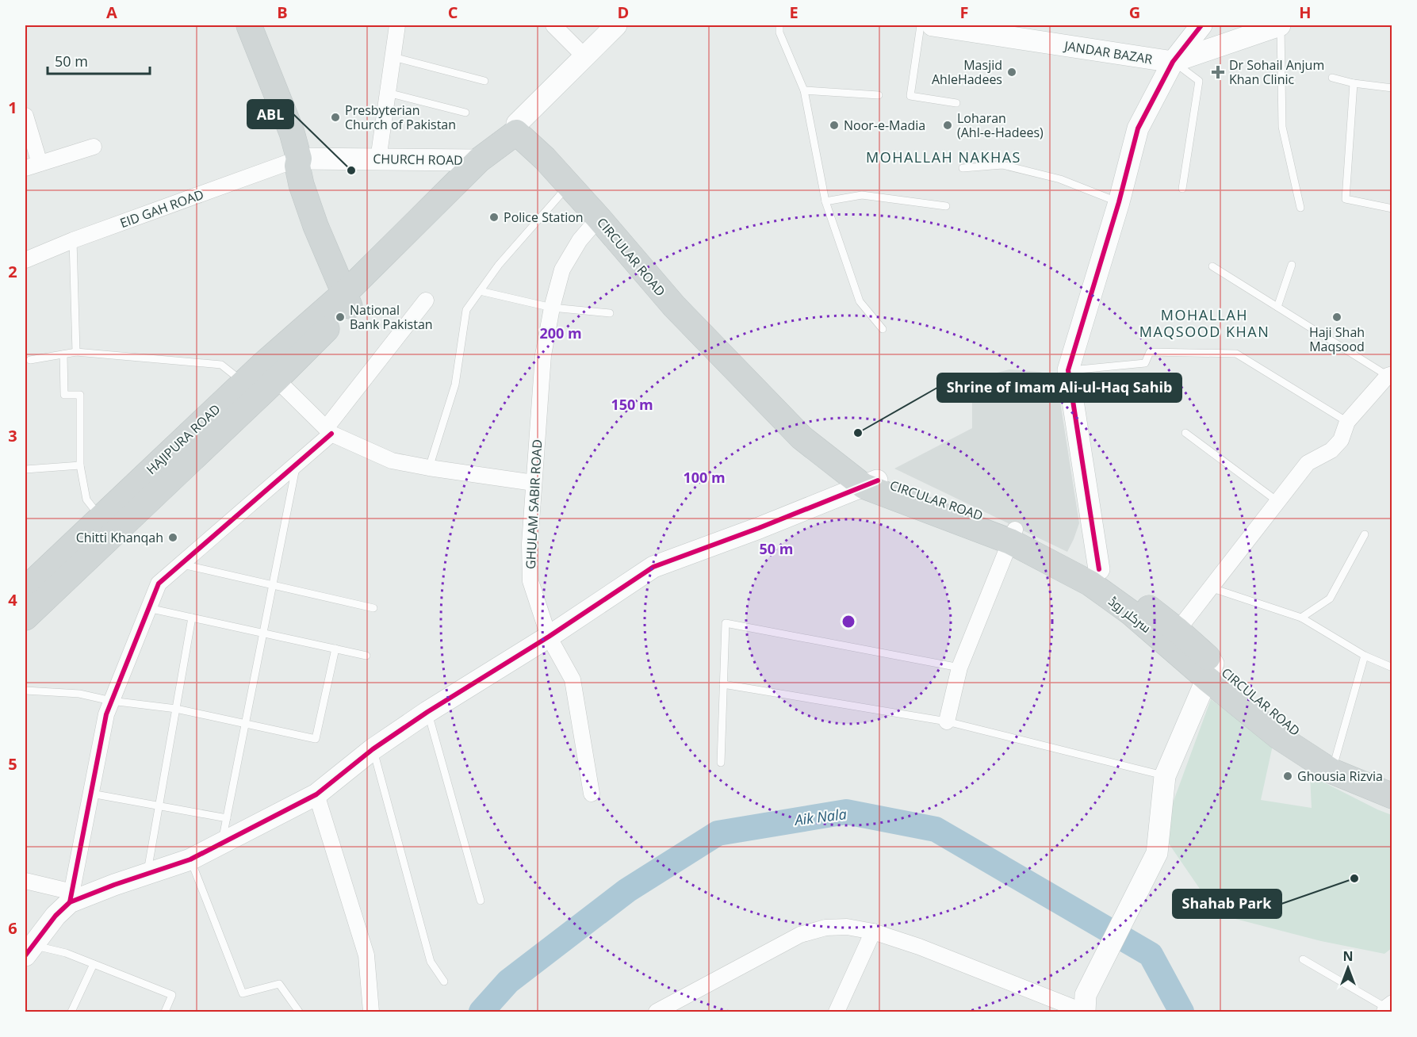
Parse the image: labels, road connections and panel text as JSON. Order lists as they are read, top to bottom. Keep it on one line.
{"streets":{"main road":["CIRCULAR ROAD","HAJIPURA ROAD","سرکلر روڈ"],"street":["JANDAR BAZAR","CHURCH ROAD","EID GAH ROAD","GHULAM SABIR ROAD"]},"crossings":[["CHURCH ROAD","EID GAH ROAD"],["CIRCULAR ROAD","GHULAM SABIR ROAD"],["CIRCULAR ROAD","سرکلر روڈ"]],"districts":["MOHALLAH NAKHAS","MOHALLAH MAQSOOD KHAN"],"water":["Aik Nala"],"places":{"other":["Masjid AhleHadees","Presbyterian Church of Pakistan","Noor-e-Madia","Loharan (Ahl-e-Hadees)","ABL","Police Station","National Bank Pakistan","Haji Shah Maqsood","Shrine of Imam Ali-ul-Haq Sahib","Chitti Khanqah","Ghousia Rizvia","Shahab Park"],"health":["Dr Sohail Anjum Khan Clinic"]},"scale_bar":"50 m","north":"top","grid":{"columns":["A","B","C","D","E","F","G","H"],"rows":["1","2","3","4","5","6"]},"rings":["200 m","150 m","100 m","50 m"]}
